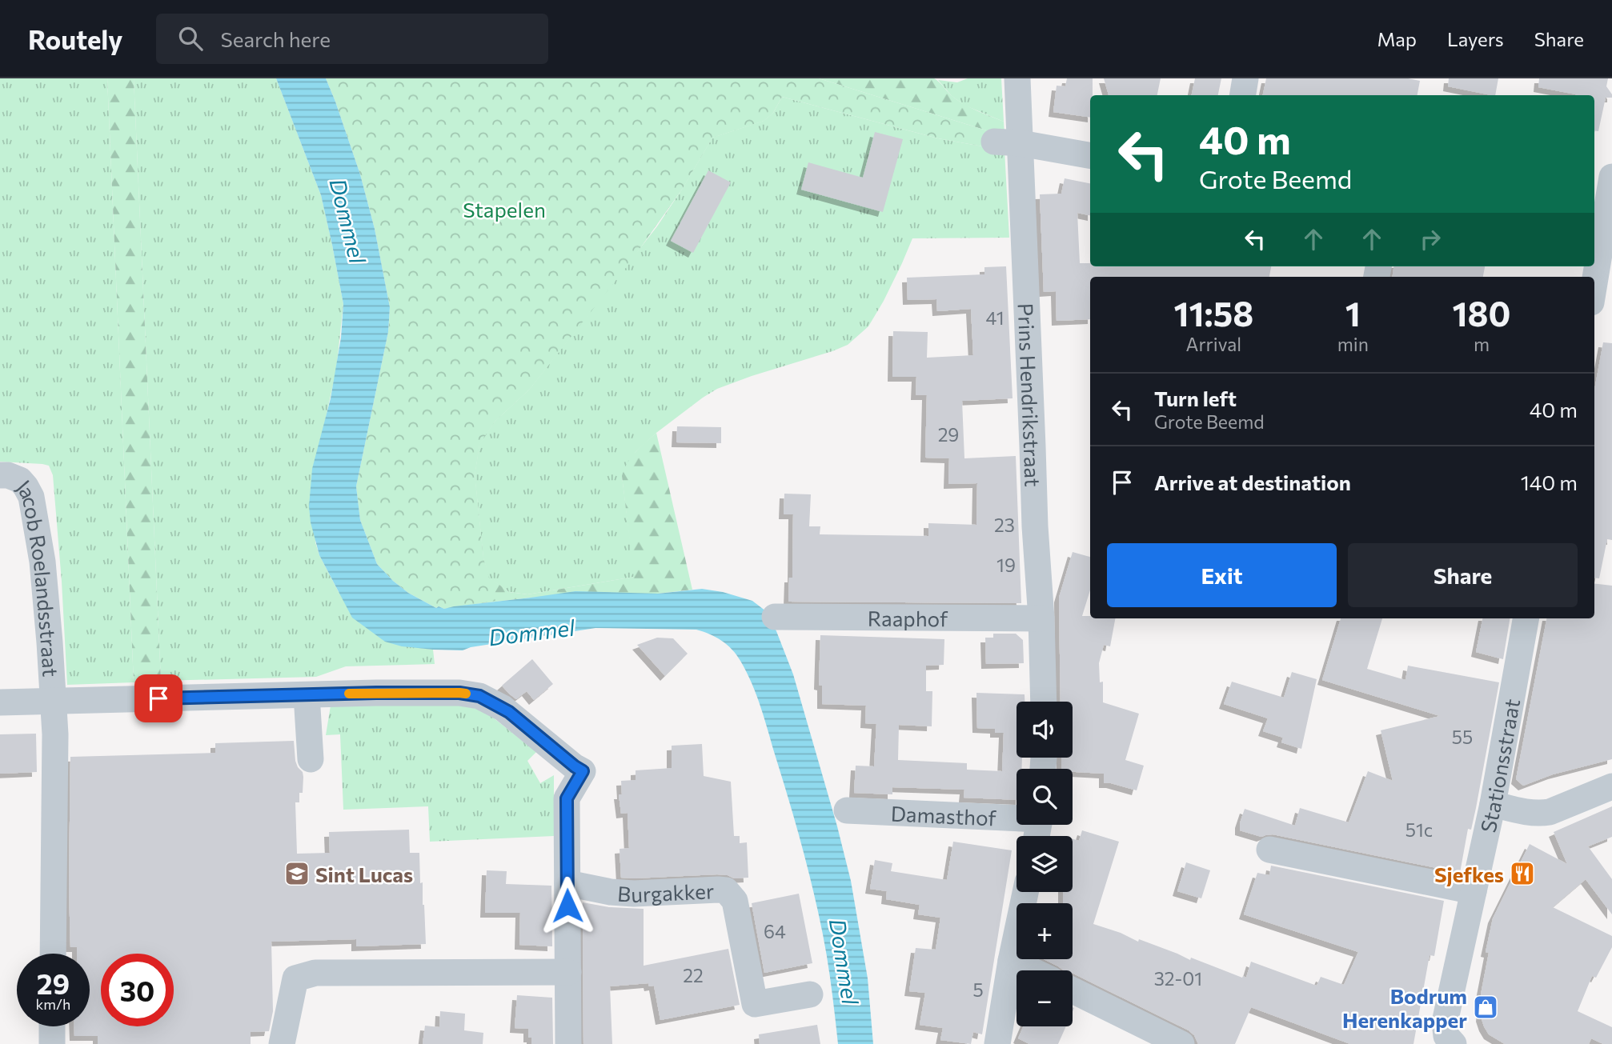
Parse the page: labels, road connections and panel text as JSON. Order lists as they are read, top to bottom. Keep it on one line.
{"streets":{"street":["Prins Hendrikstraat","Jacob Roelandsstraat","Raaphof","Stationsstraat","Damasthof","Burgakker"]},"crossings":[["Prins Hendrikstraat","Raaphof"]],"water":["Dommel"],"parks":["Stapelen"],"places":{"school or university":["Sint Lucas"],"restaurant":["Sjefkes"],"shop":["Bodrum Herenkapper"]},"house_numbers":["41","29","23","19","55","51c","64","22","32-01","5"],"page":{"header":"Routely","search":"Search here","nav":["Map","Layers","Share"],"turn":["40 m","Grote Beemd"],"eta":["11:58","Arrival","1","min","180","m"],"list":[{"name":"Turn left","note":"Grote Beemd","value":"40 m"},{"name":"Arrive at destination","value":"140 m"}],"buttons":["Exit","Share"],"map_buttons":["+","−"],"speed":"29 km/h","limit":"30"}}
